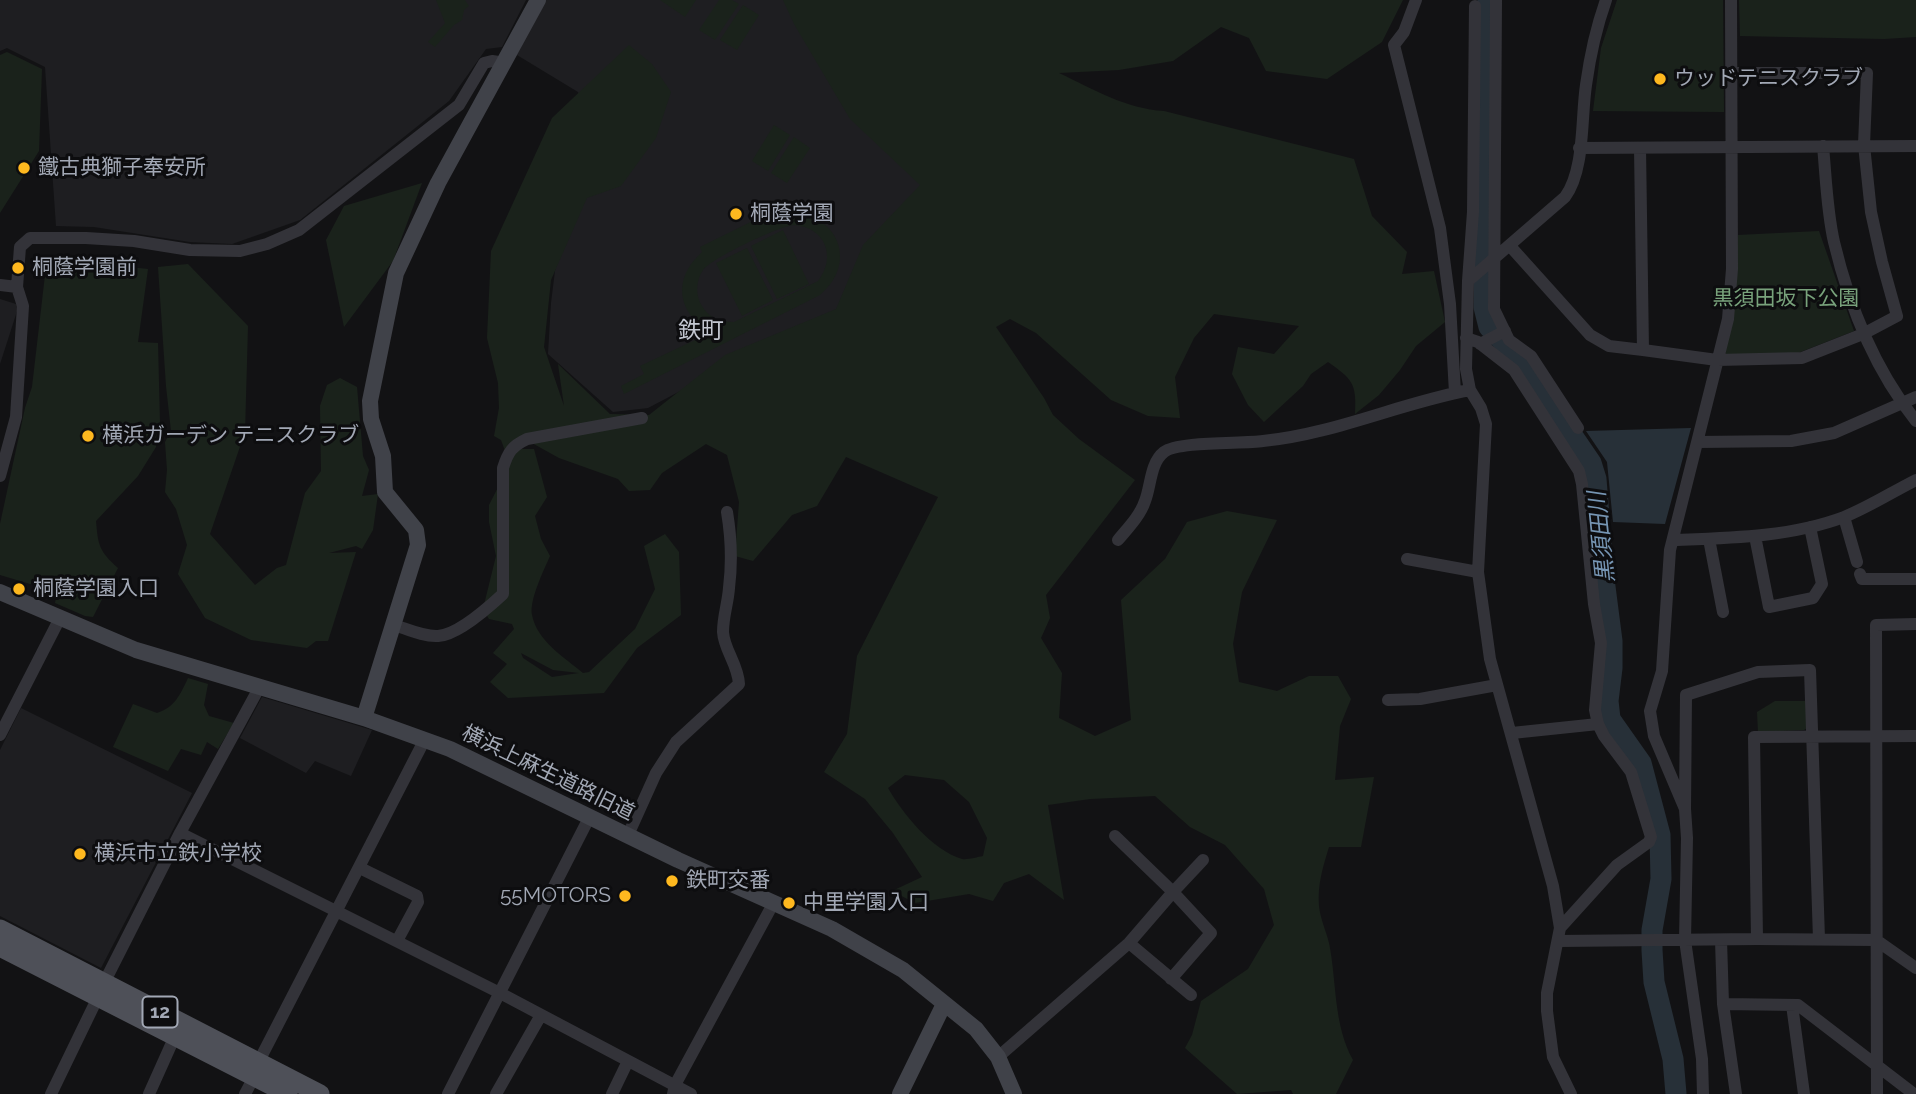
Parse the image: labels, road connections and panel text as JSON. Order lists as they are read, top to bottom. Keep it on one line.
{"streets":{"main road":["12"],"street":["横浜上麻生道路旧道"]},"districts":["鉄町"],"water":["黒須田川"],"parks":["黒須田坂下公園"],"places":["ウッドテニスクラブ","鐵古典獅子奉安所","桐蔭学園","桐蔭学園前","横浜ガーデン テニスクラブ","桐蔭学園入口","横浜市立鉄小学校","鉄町交番","55MOTORS","中里学園入口"]}
